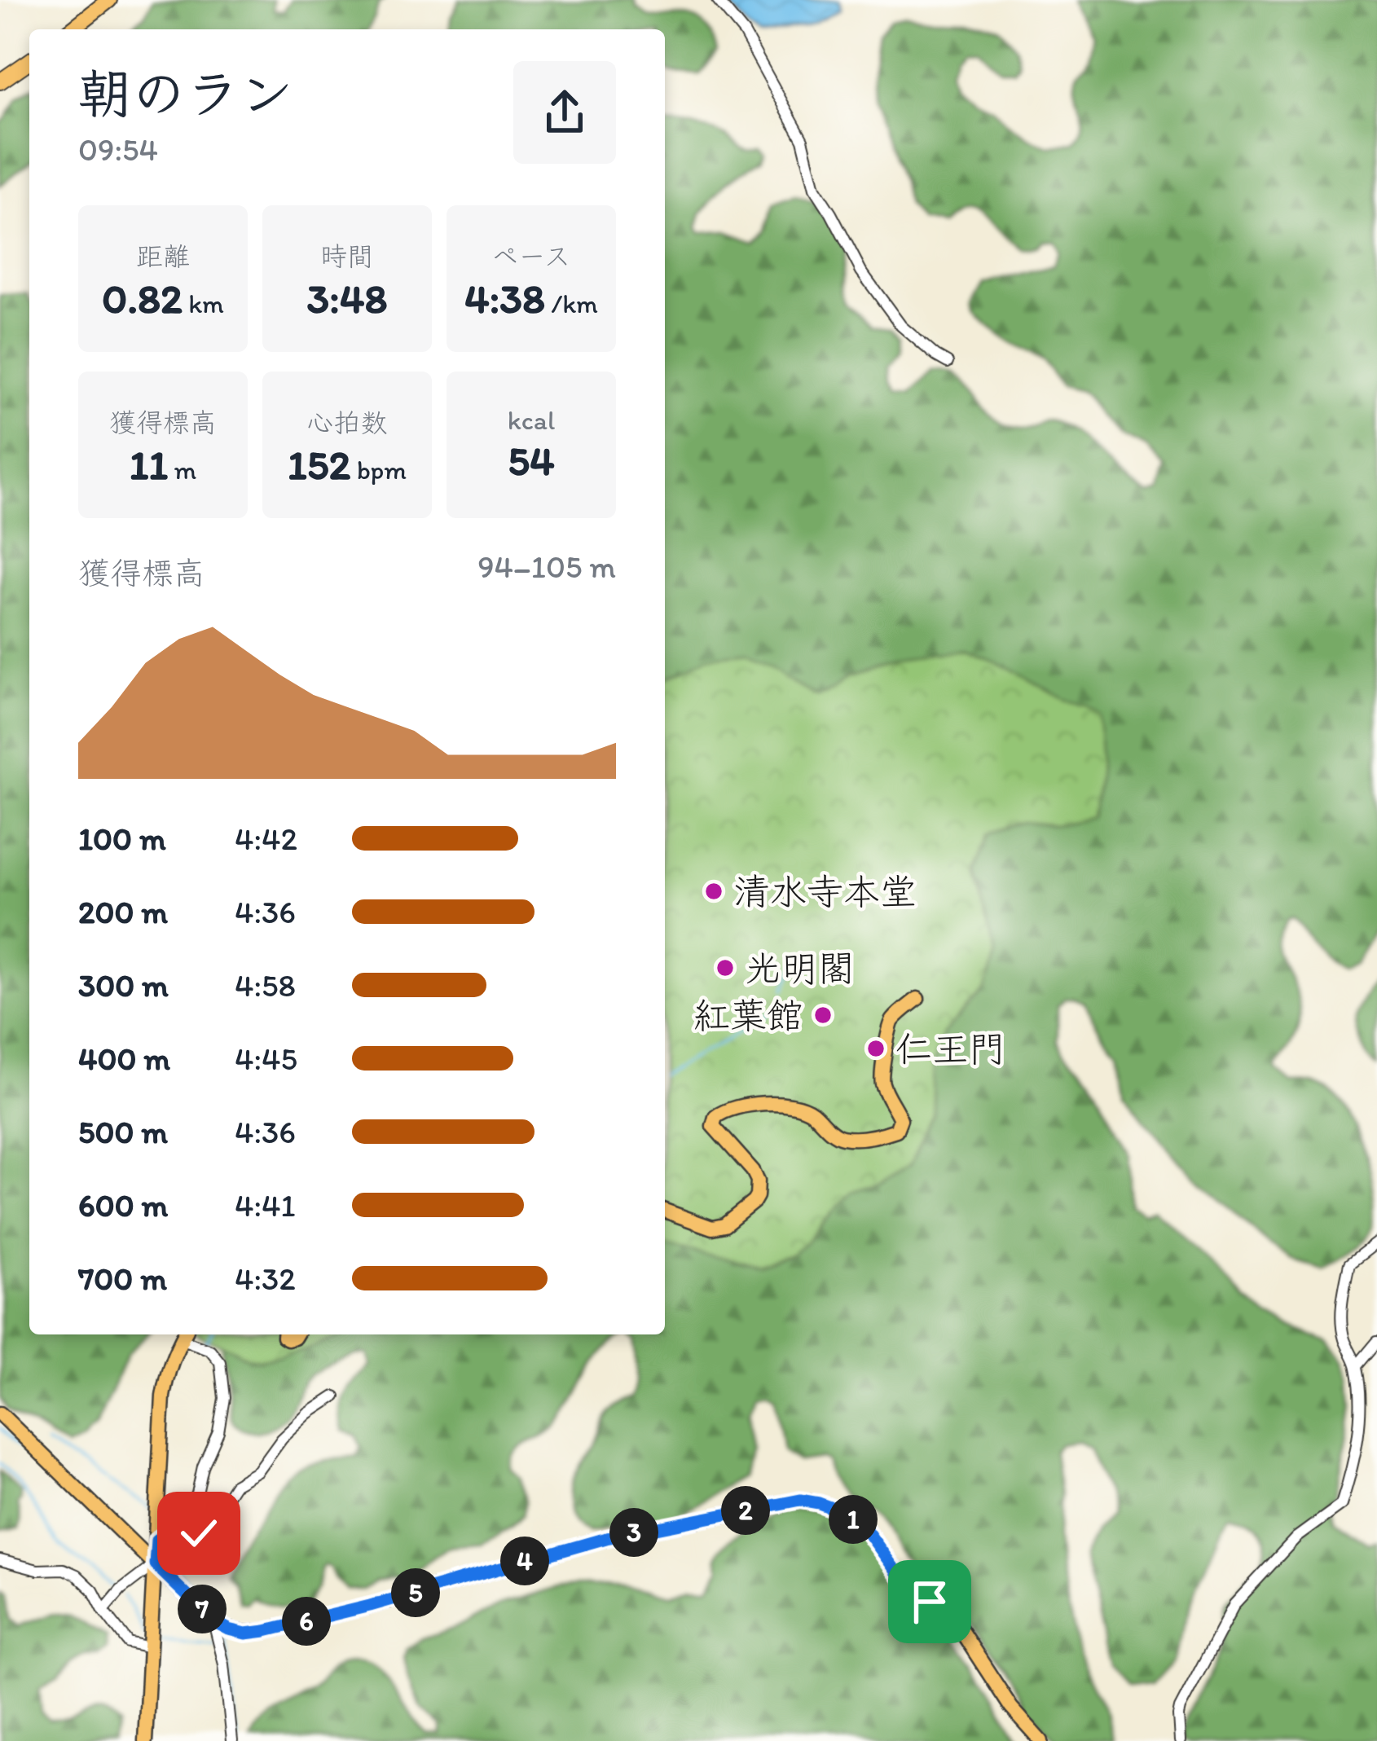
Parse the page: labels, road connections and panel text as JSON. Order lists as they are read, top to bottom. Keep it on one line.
{"places":["清水寺本堂","光明閣","紅葉館","仁王門"],"page":{"heading":["朝のラン","09:54"],"stats":[["距離","0.82 km"],["時間","3:48"],["ペース","4:38 /km"],["獲得標高","11 m"],["心拍数","152 bpm"],["kcal","54"]],"chart":["獲得標高","94–105 m"],"list":[{"name":"100 m","note":"4:42"},{"name":"200 m","note":"4:36"},{"name":"300 m","note":"4:58"},{"name":"400 m","note":"4:45"},{"name":"500 m","note":"4:36"},{"name":"600 m","note":"4:41"},{"name":"700 m","note":"4:32"}],"pins":["2","1","3","4","5","7","6"]}}
